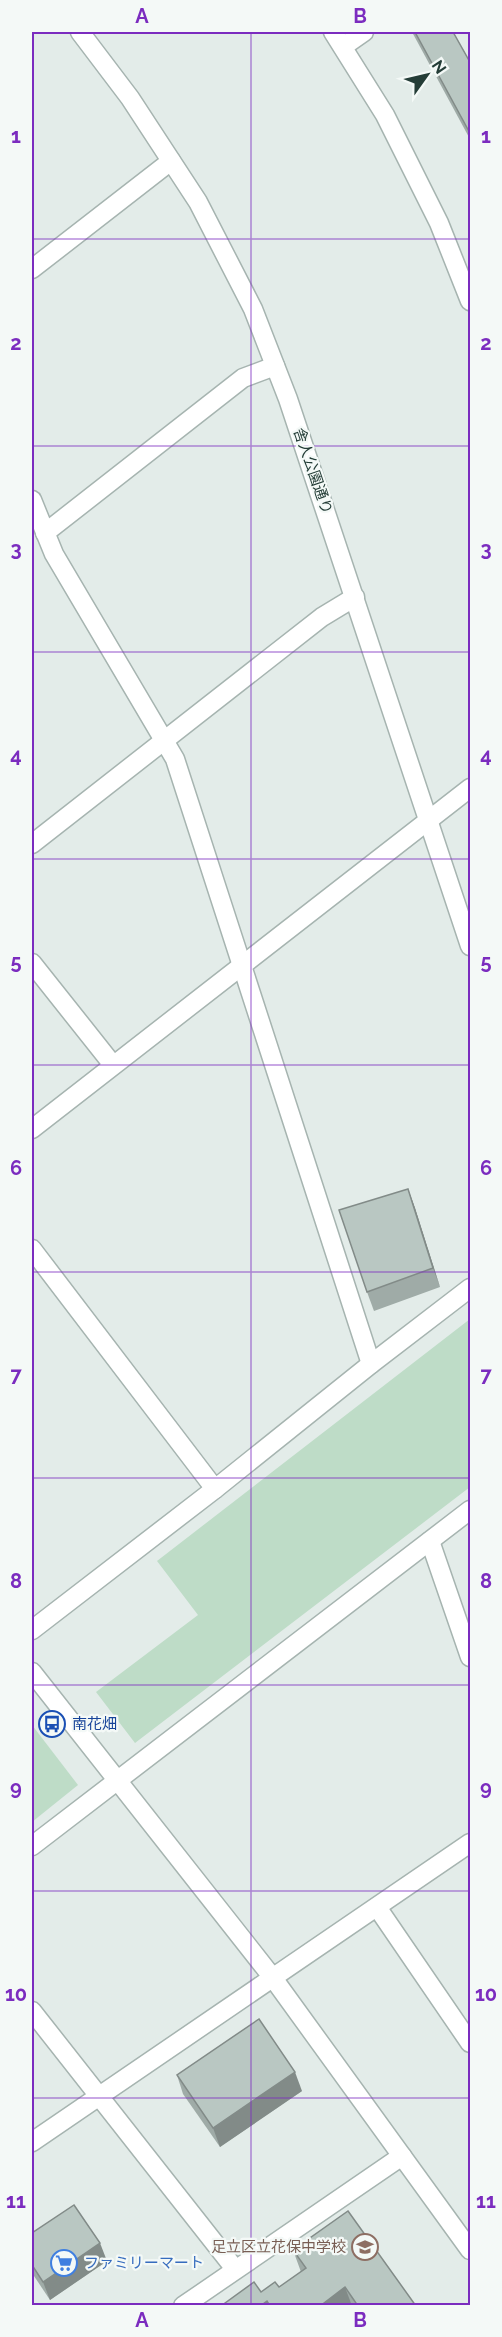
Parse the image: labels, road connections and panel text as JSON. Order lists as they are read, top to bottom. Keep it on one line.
{"streets":{"street":["舎人公園通り"]},"places":{"bus stop":["南花畑"],"school or university":["足立区立花保中学校"],"supermarket":["ファミリーマート"]},"north":"top right","grid":{"columns":["A","B"],"rows":["1","2","3","4","5","6","7","8","9","10","11"]}}
